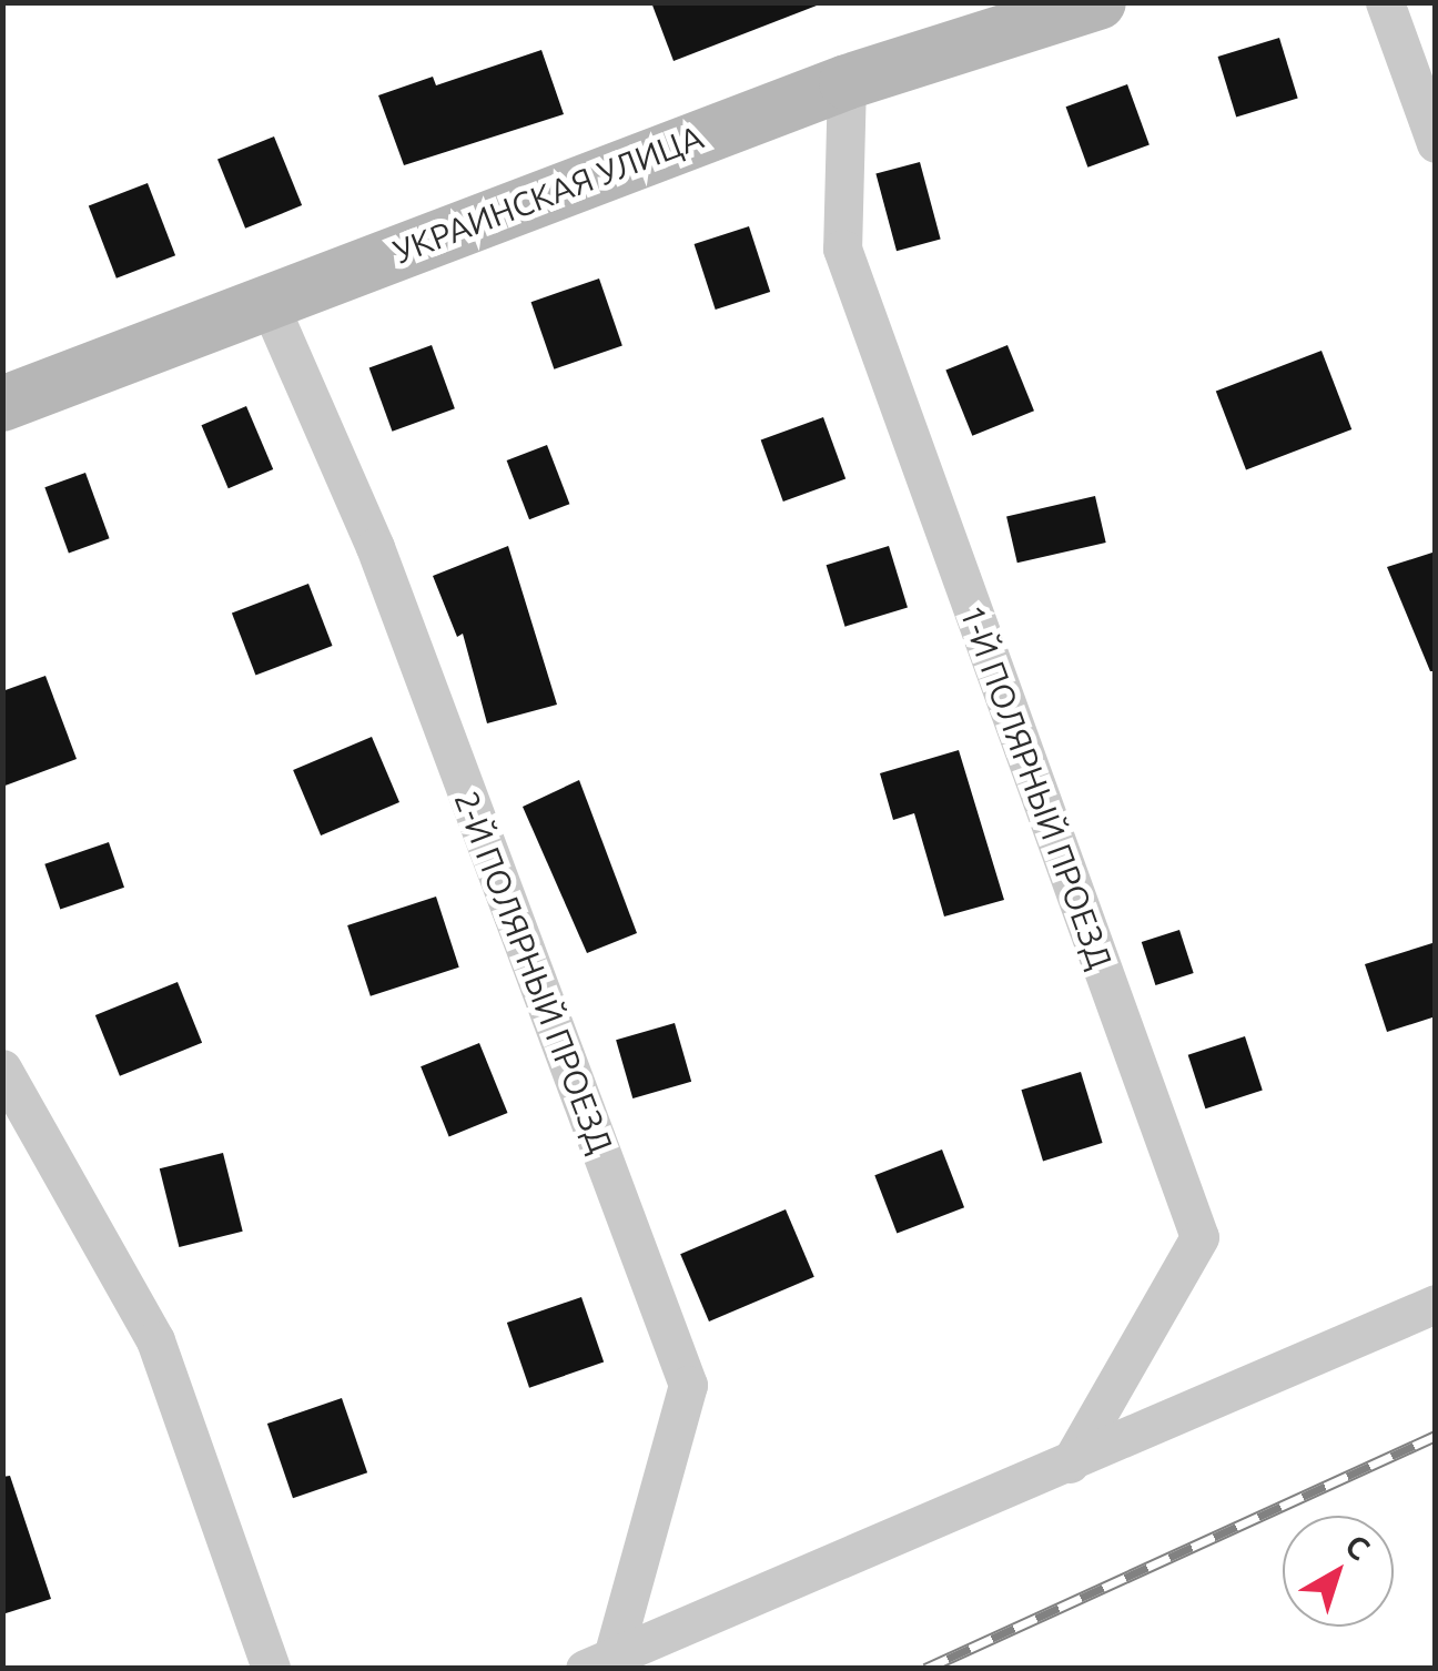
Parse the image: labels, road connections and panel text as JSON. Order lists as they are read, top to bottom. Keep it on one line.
{"streets":{"street":["УКРАИНСКАЯ УЛИЦА","1-Й ПОЛЯРНЫЙ ПРОЕЗД","2-Й ПОЛЯРНЫЙ ПРОЕЗД"]},"crossings":[["УКРАИНСКАЯ УЛИЦА","1-Й ПОЛЯРНЫЙ ПРОЕЗД"],["УКРАИНСКАЯ УЛИЦА","2-Й ПОЛЯРНЫЙ ПРОЕЗД"]],"north":"top right"}
